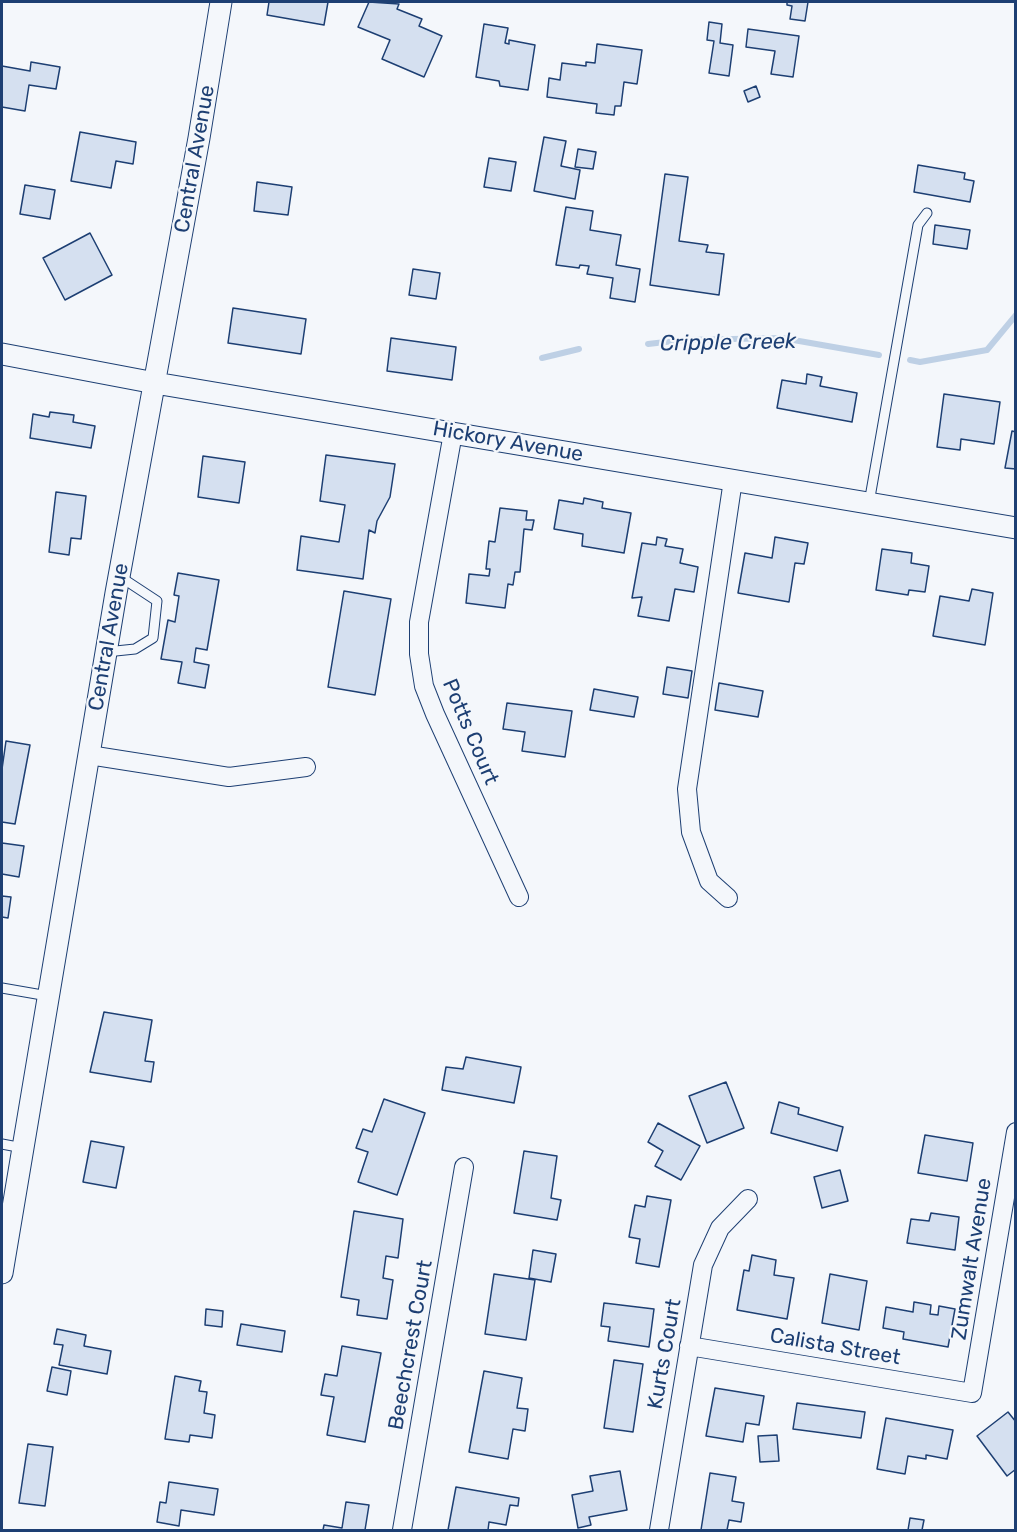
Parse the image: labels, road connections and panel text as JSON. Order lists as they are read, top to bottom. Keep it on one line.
{"streets":{"street":["Central Avenue","Hickory Avenue","Potts Court","Zumwalt Avenue","Beechcrest Court","Calista Street","Kurts Court"]},"crossings":[["Central Avenue","Hickory Avenue"],["Hickory Avenue","Potts Court"],["Zumwalt Avenue","Calista Street"],["Calista Street","Kurts Court"]],"water":["Cripple Creek"]}
